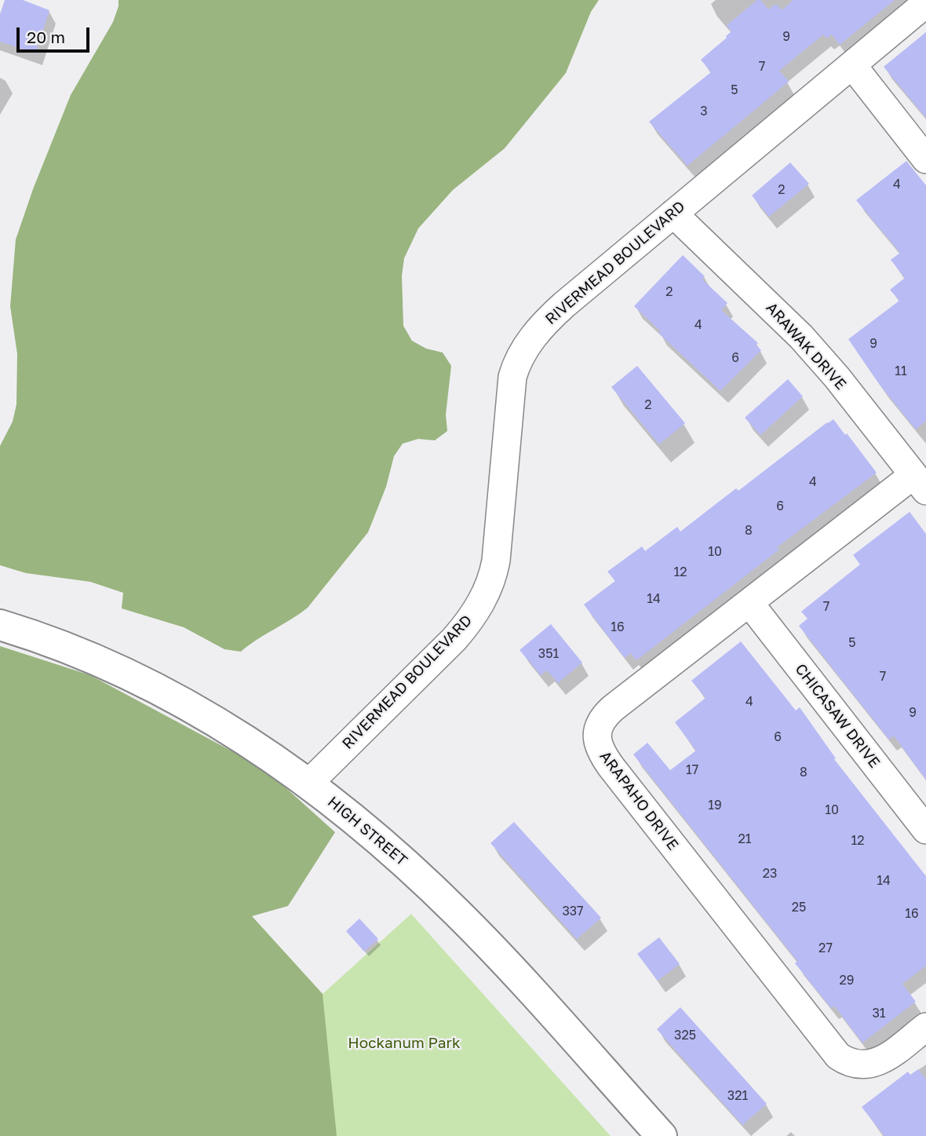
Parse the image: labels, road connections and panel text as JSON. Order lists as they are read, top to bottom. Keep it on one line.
{"streets":{"main road":["HIGH STREET"],"street":["RIVERMEAD BOULEVARD","ARAWAK DRIVE","CHICASAW DRIVE","ARAPAHO DRIVE"]},"crossings":[["RIVERMEAD BOULEVARD","ARAWAK DRIVE"],["RIVERMEAD BOULEVARD","HIGH STREET"],["ARAWAK DRIVE","ARAPAHO DRIVE"],["CHICASAW DRIVE","ARAPAHO DRIVE"]],"parks":["Hockanum Park"],"house_numbers":["9","7","5","3","4","2","2","4","9","6","11","2","4","6","8","10","12","14","7","16","5","351","7","4","9","6","17","8","19","10","21","12","23","14","25","337","16","27","29","31","325","321"],"scale_bar":"20 m"}
